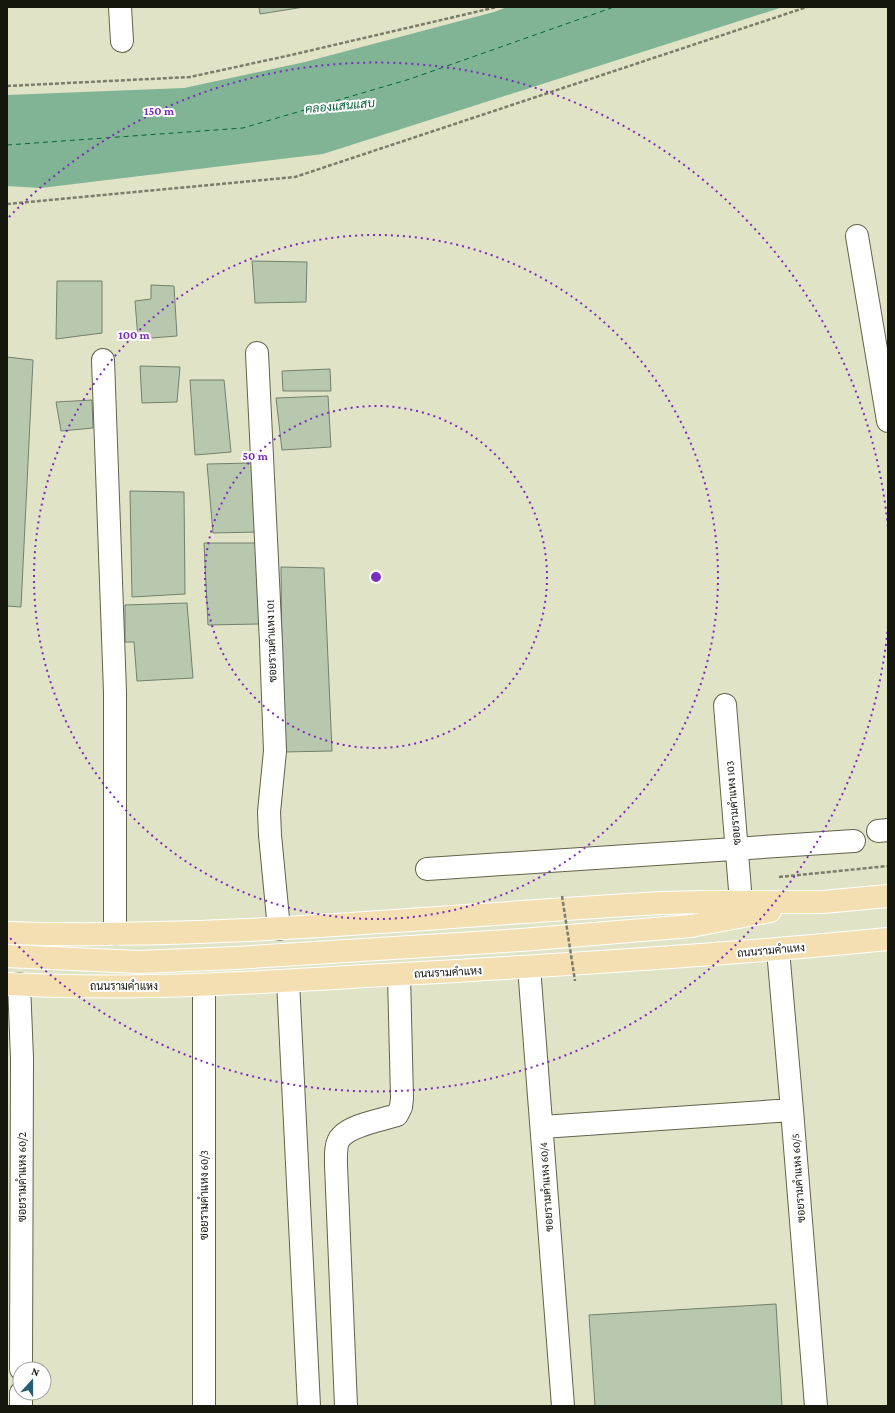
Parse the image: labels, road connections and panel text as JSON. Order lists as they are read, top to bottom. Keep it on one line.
{"streets":{"main road":["ถนนรามคำแหง"],"street":["ซอยรามคำแหง 101","ซอยรามคำแหง 103","ซอยรามคำแหง 60/2","ซอยรามคำแหง 60/5","ซอยรามคำแหง 60/4","ซอยรามคำแหง 60/3"]},"crossings":[["ถนนรามคำแหง","ซอยรามคำแหง 60/2"],["ถนนรามคำแหง","ซอยรามคำแหง 60/5"],["ถนนรามคำแหง","ซอยรามคำแหง 60/4"],["ถนนรามคำแหง","ซอยรามคำแหง 60/3"]],"water":["คลองแสนแสบ"],"north":"top","rings":["150 m","100 m","50 m"]}
